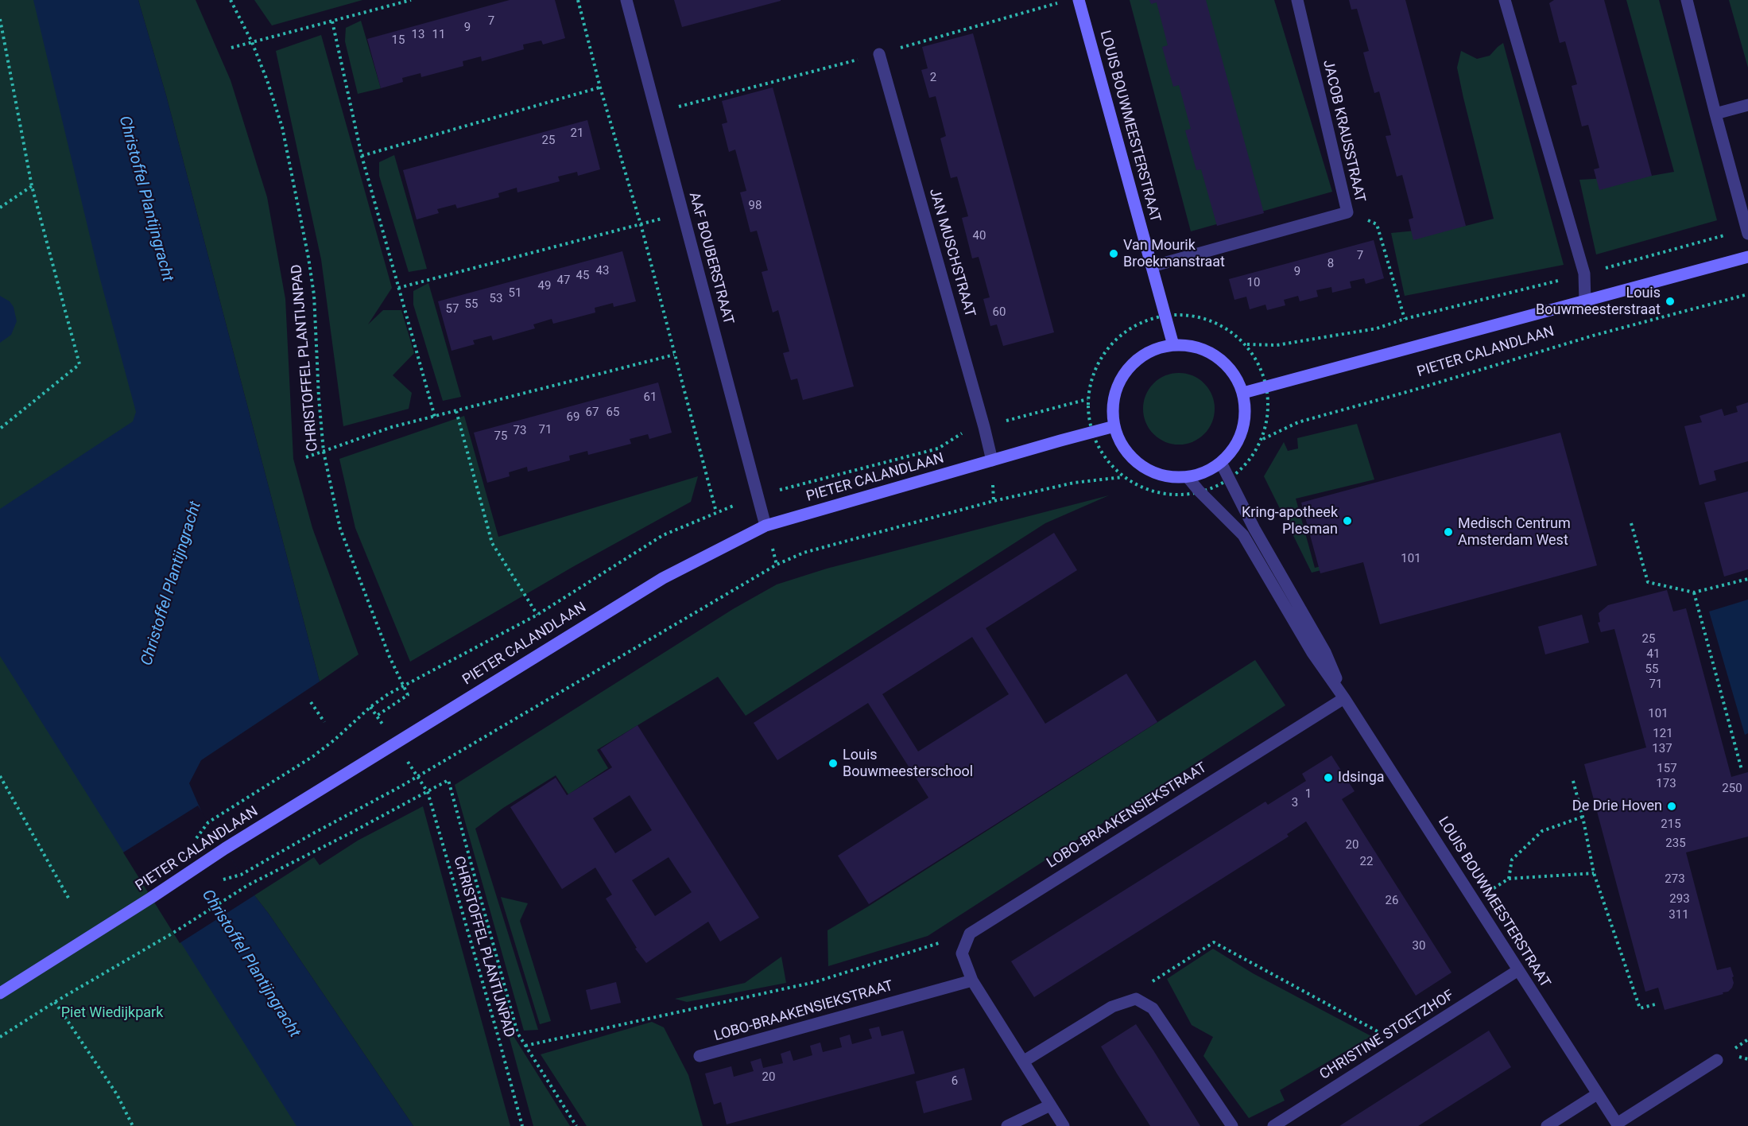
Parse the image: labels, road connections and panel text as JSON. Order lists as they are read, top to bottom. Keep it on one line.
{"streets":{"street":["LOUIS BOUWMEESTERSTRAAT","JACOB KRAUSSTRAAT","JAN MUSCHSTRAAT","AAF BOUBERSTRAAT","PIETER CALANDLAAN","LOBO-BRAAKENSIEKSTRAAT","CHRISTINE STOETZHOF"],"path":["CHRISTOFFEL PLANTIJNPAD"]},"crossings":[["LOUIS BOUWMEESTERSTRAAT","JACOB KRAUSSTRAAT"],["LOUIS BOUWMEESTERSTRAAT","PIETER CALANDLAAN"],["LOUIS BOUWMEESTERSTRAAT","LOBO-BRAAKENSIEKSTRAAT"],["LOUIS BOUWMEESTERSTRAAT","CHRISTINE STOETZHOF"],["JAN MUSCHSTRAAT","PIETER CALANDLAAN"],["AAF BOUBERSTRAAT","PIETER CALANDLAAN"]],"water":["Christoffel Plantijngracht"],"parks":["Piet Wiedijkpark"],"places":["Van Mourik Broekmanstraat","Louis Bouwmeesterstraat","Kring-apotheek Plesman","Medisch Centrum Amsterdam West","Louis Bouwmeesterschool","Idsinga","De Drie Hoven"],"house_numbers":["7","9","13","11","15","2","21","25","98","40","7","8","43","9","45","47","10","49","51","53","55","57","60","61","67","65","69","71","73","75","101","25","41","55","71","101","121","137","157","173","250","1","3","215","235","20","22","273","293","26","311","30","20","6"]}
